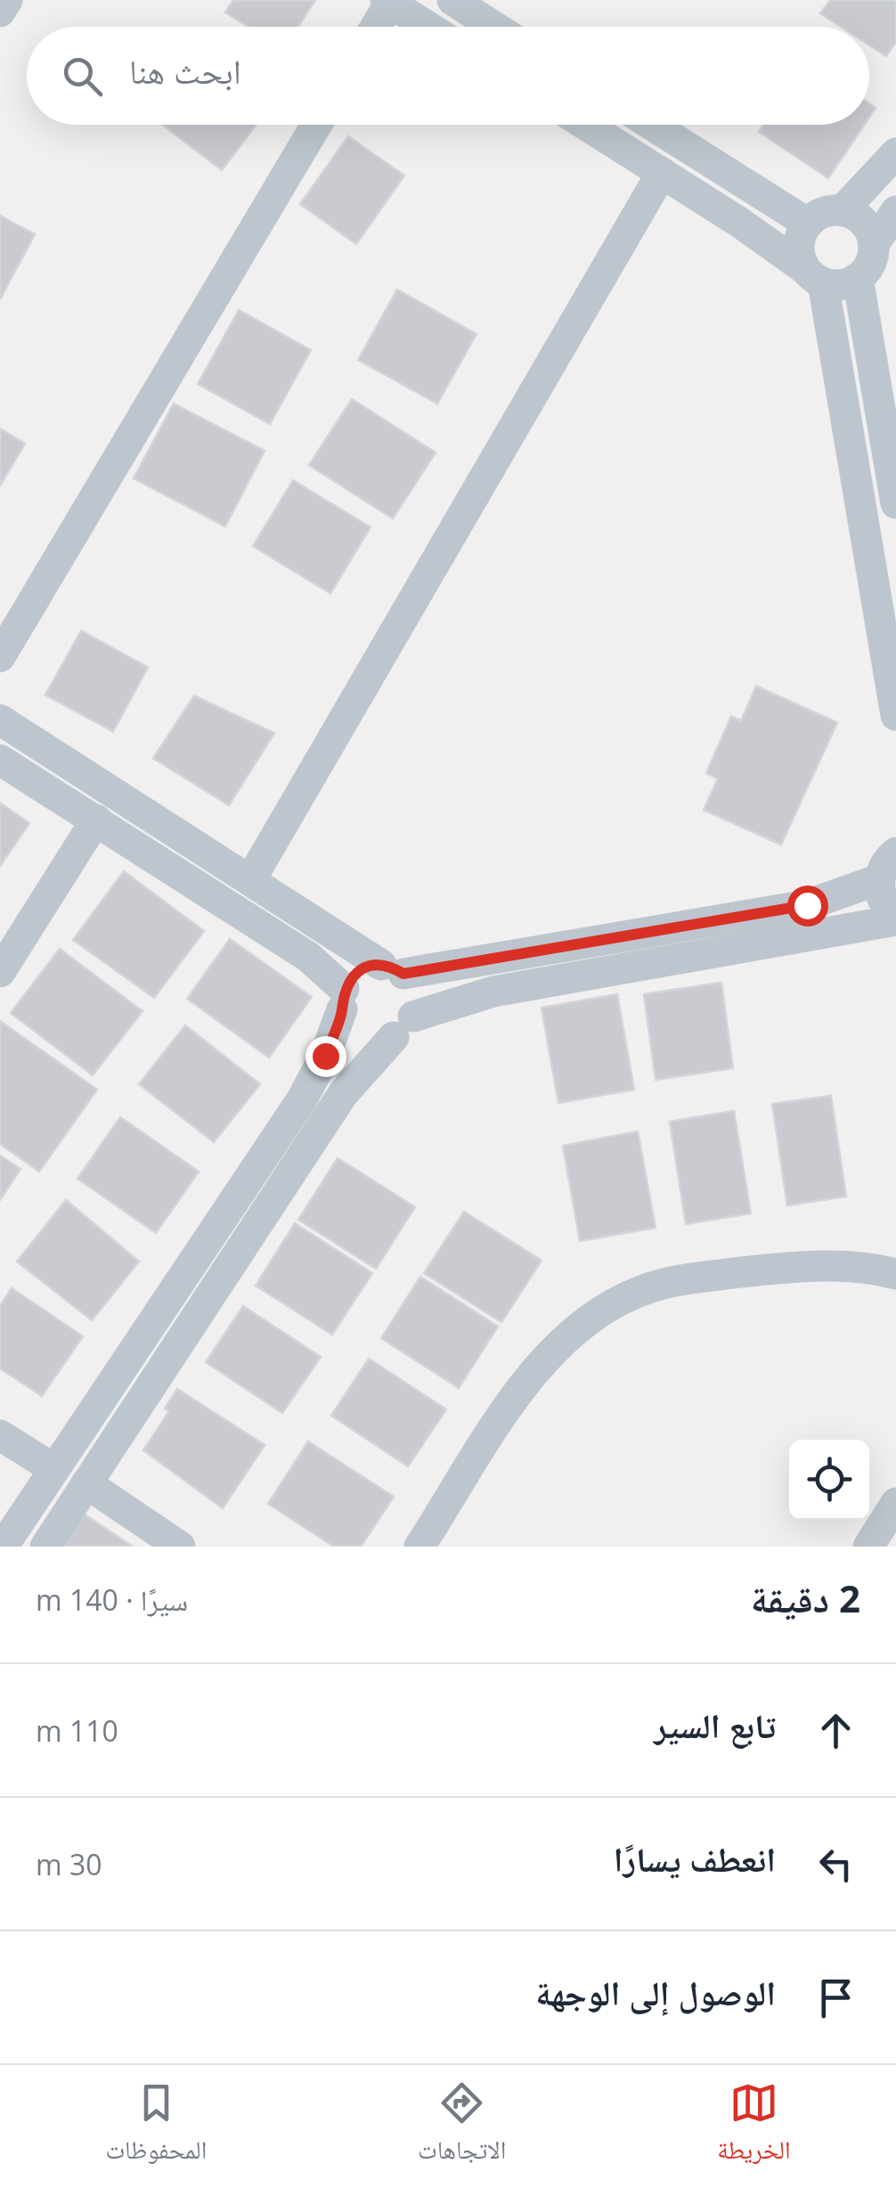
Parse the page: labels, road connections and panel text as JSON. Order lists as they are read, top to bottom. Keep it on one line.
{"page":{"search":"ابحث هنا","heading":["2 دقيقة","سيرًا · 140 m"],"list":[["تابع السير","110 m"],["انعطف يسارًا","30 m"],"الوصول إلى الوجهة"],"nav":["الخريطة","الاتجاهات","المحفوظات"]}}
